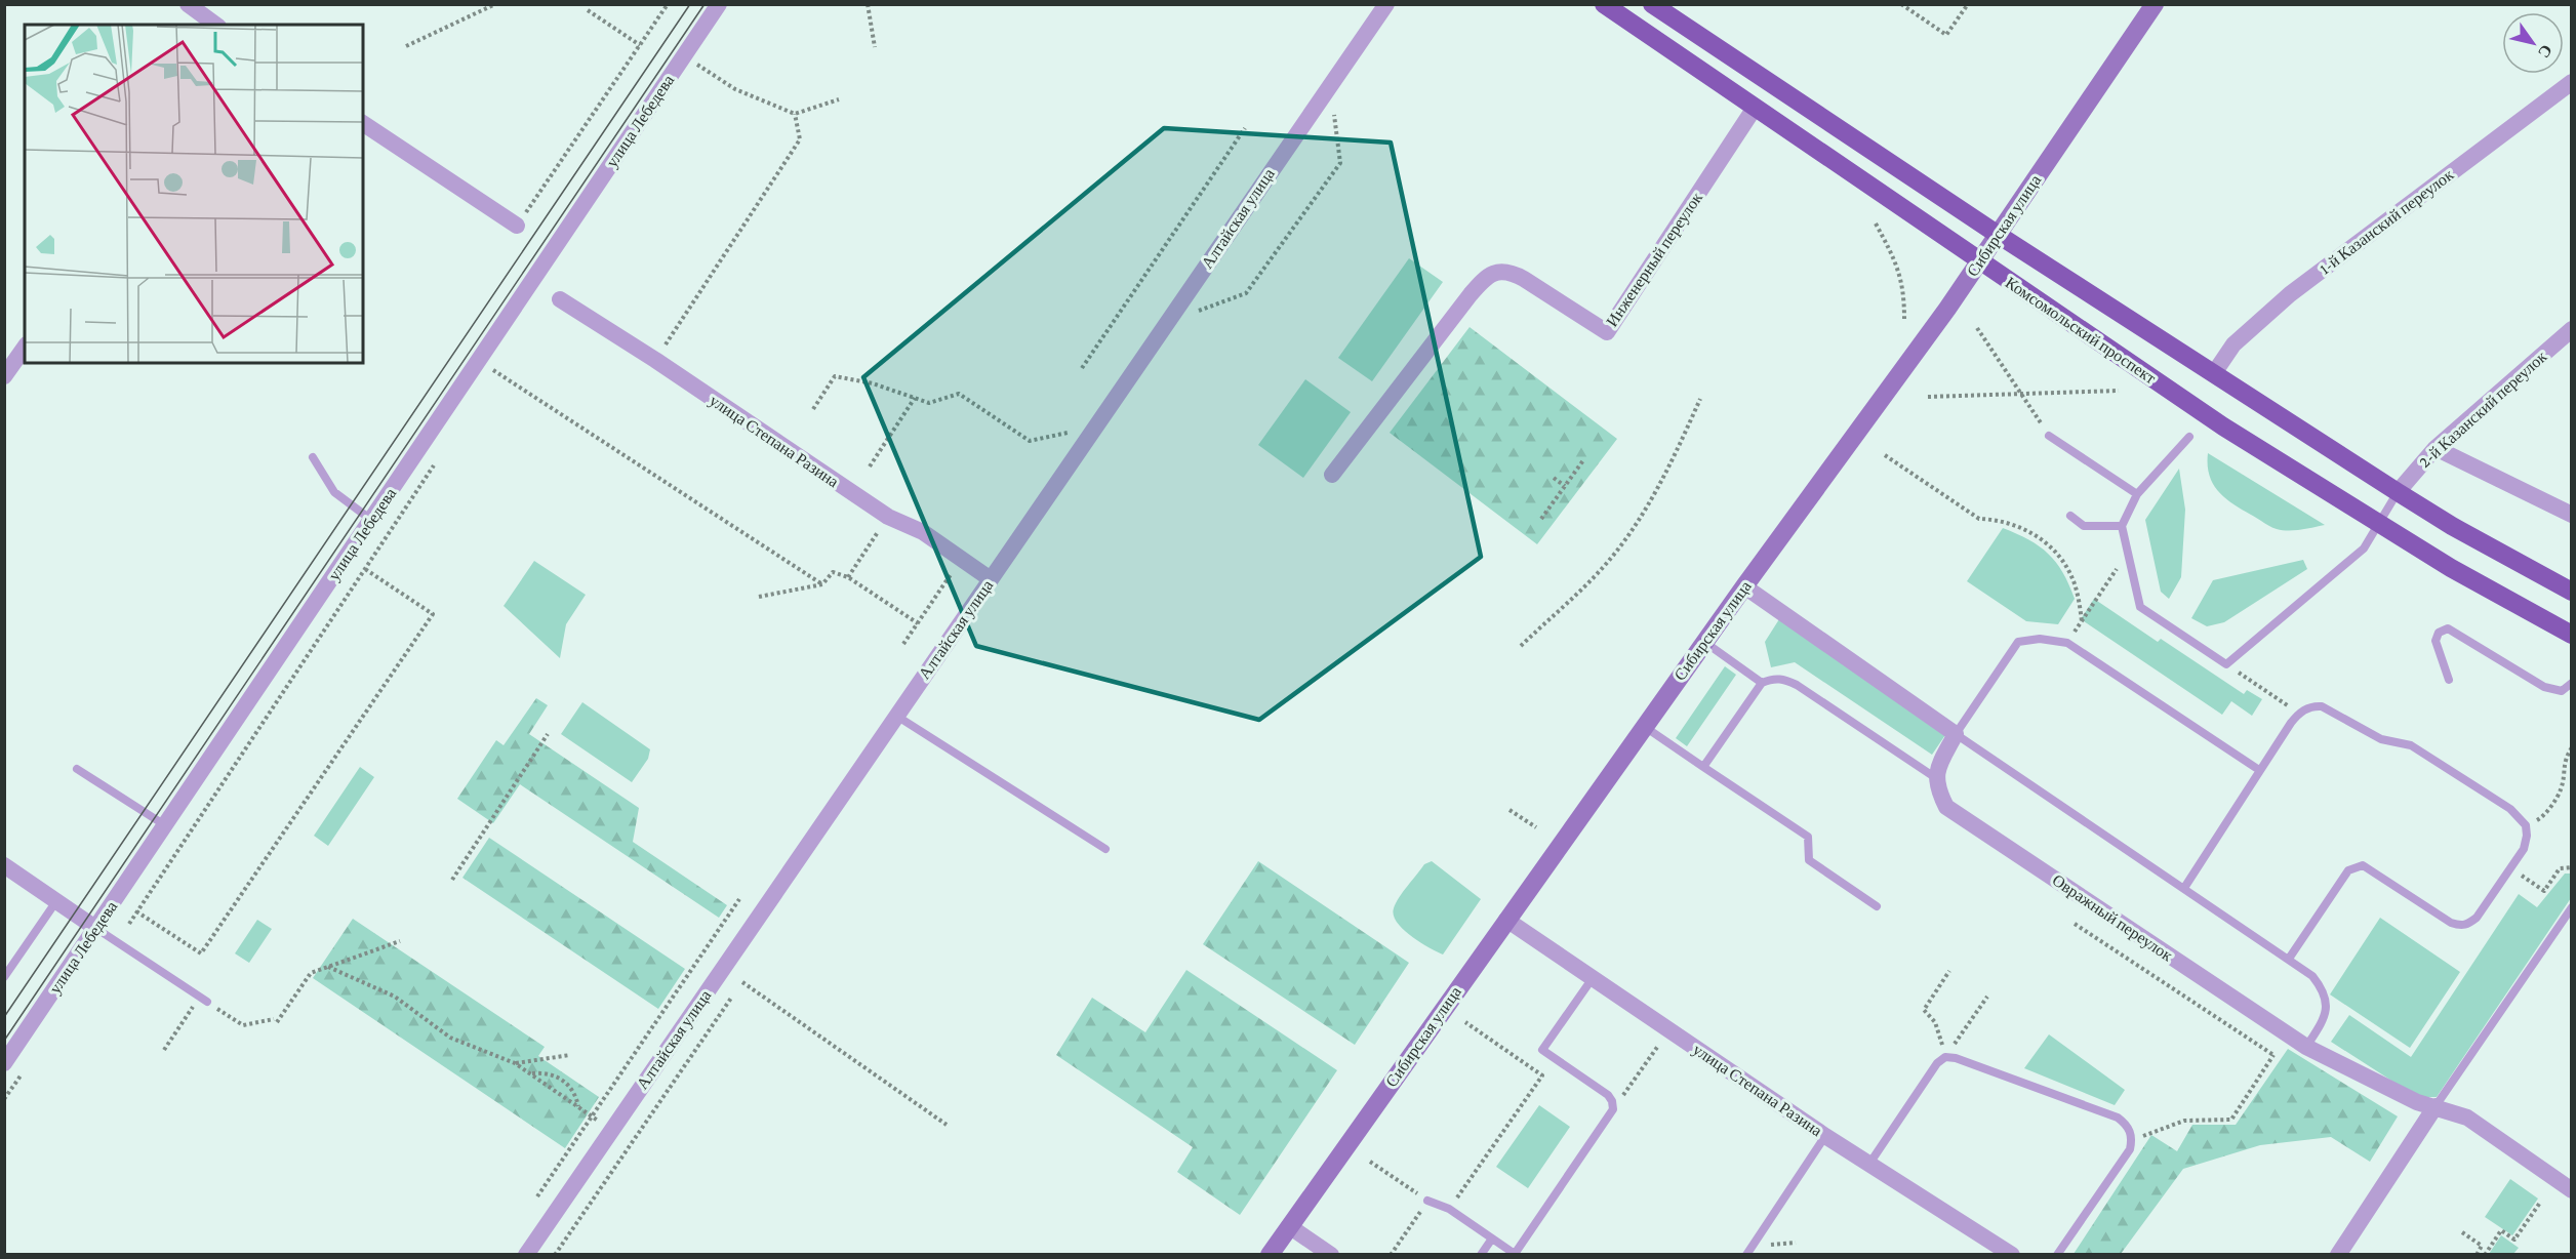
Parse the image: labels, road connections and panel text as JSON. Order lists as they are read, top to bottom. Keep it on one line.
{"streets":{"main road":["Сибирская улица","Комсомольский проспект"],"street":["улица Лебедева","Алтайская улица","1-й Казанский переулок","Инженерный переулок","2-й Казанский переулок","улица Степана Разина","Овражный переулок"]},"crossings":[["Алтайская улица","улица Степана Разина"],["1-й Казанский переулок","Комсомольский проспект"],["Сибирская улица","Комсомольский проспект"],["Сибирская улица","улица Степана Разина"],["Инженерный переулок","Комсомольский проспект"],["Комсомольский проспект","2-й Казанский переулок"]],"north":"bottom right"}
